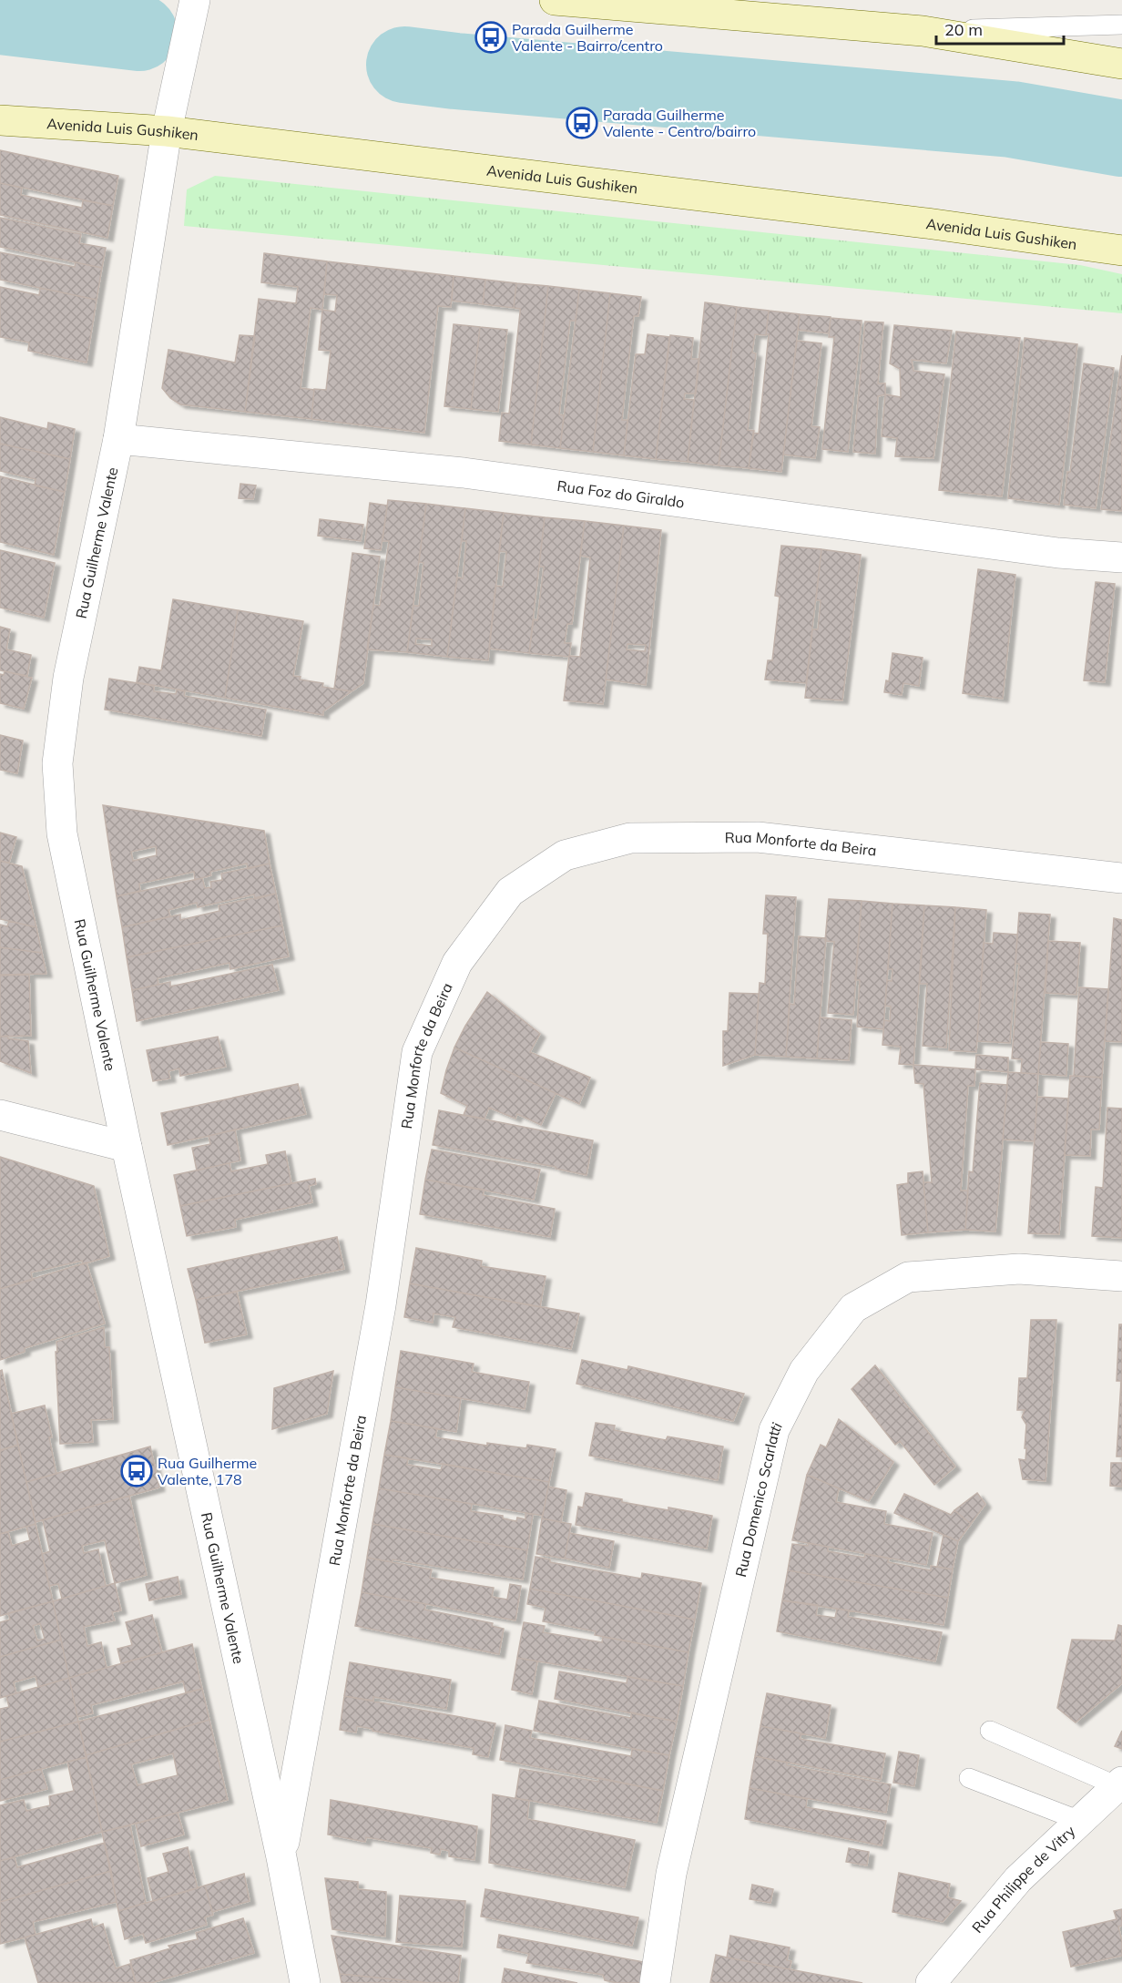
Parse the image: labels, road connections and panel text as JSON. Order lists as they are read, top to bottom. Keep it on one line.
{"streets":{"main road":["Avenida Luis Gushiken"],"street":["Rua Foz do Giraldo","Rua Guilherme Valente","Rua Monforte da Beira","Rua Domenico Scarlatti","Rua Philippe de Vitry"]},"crossings":[["Avenida Luis Gushiken","Rua Guilherme Valente"],["Rua Foz do Giraldo","Rua Guilherme Valente"],["Rua Guilherme Valente","Rua Monforte da Beira"]],"places":{"bus stop":["Parada Guilherme Valente - Bairro/centro","Parada Guilherme Valente - Centro/bairro","Rua Guilherme Valente, 178"]},"scale_bar":"20 m"}
